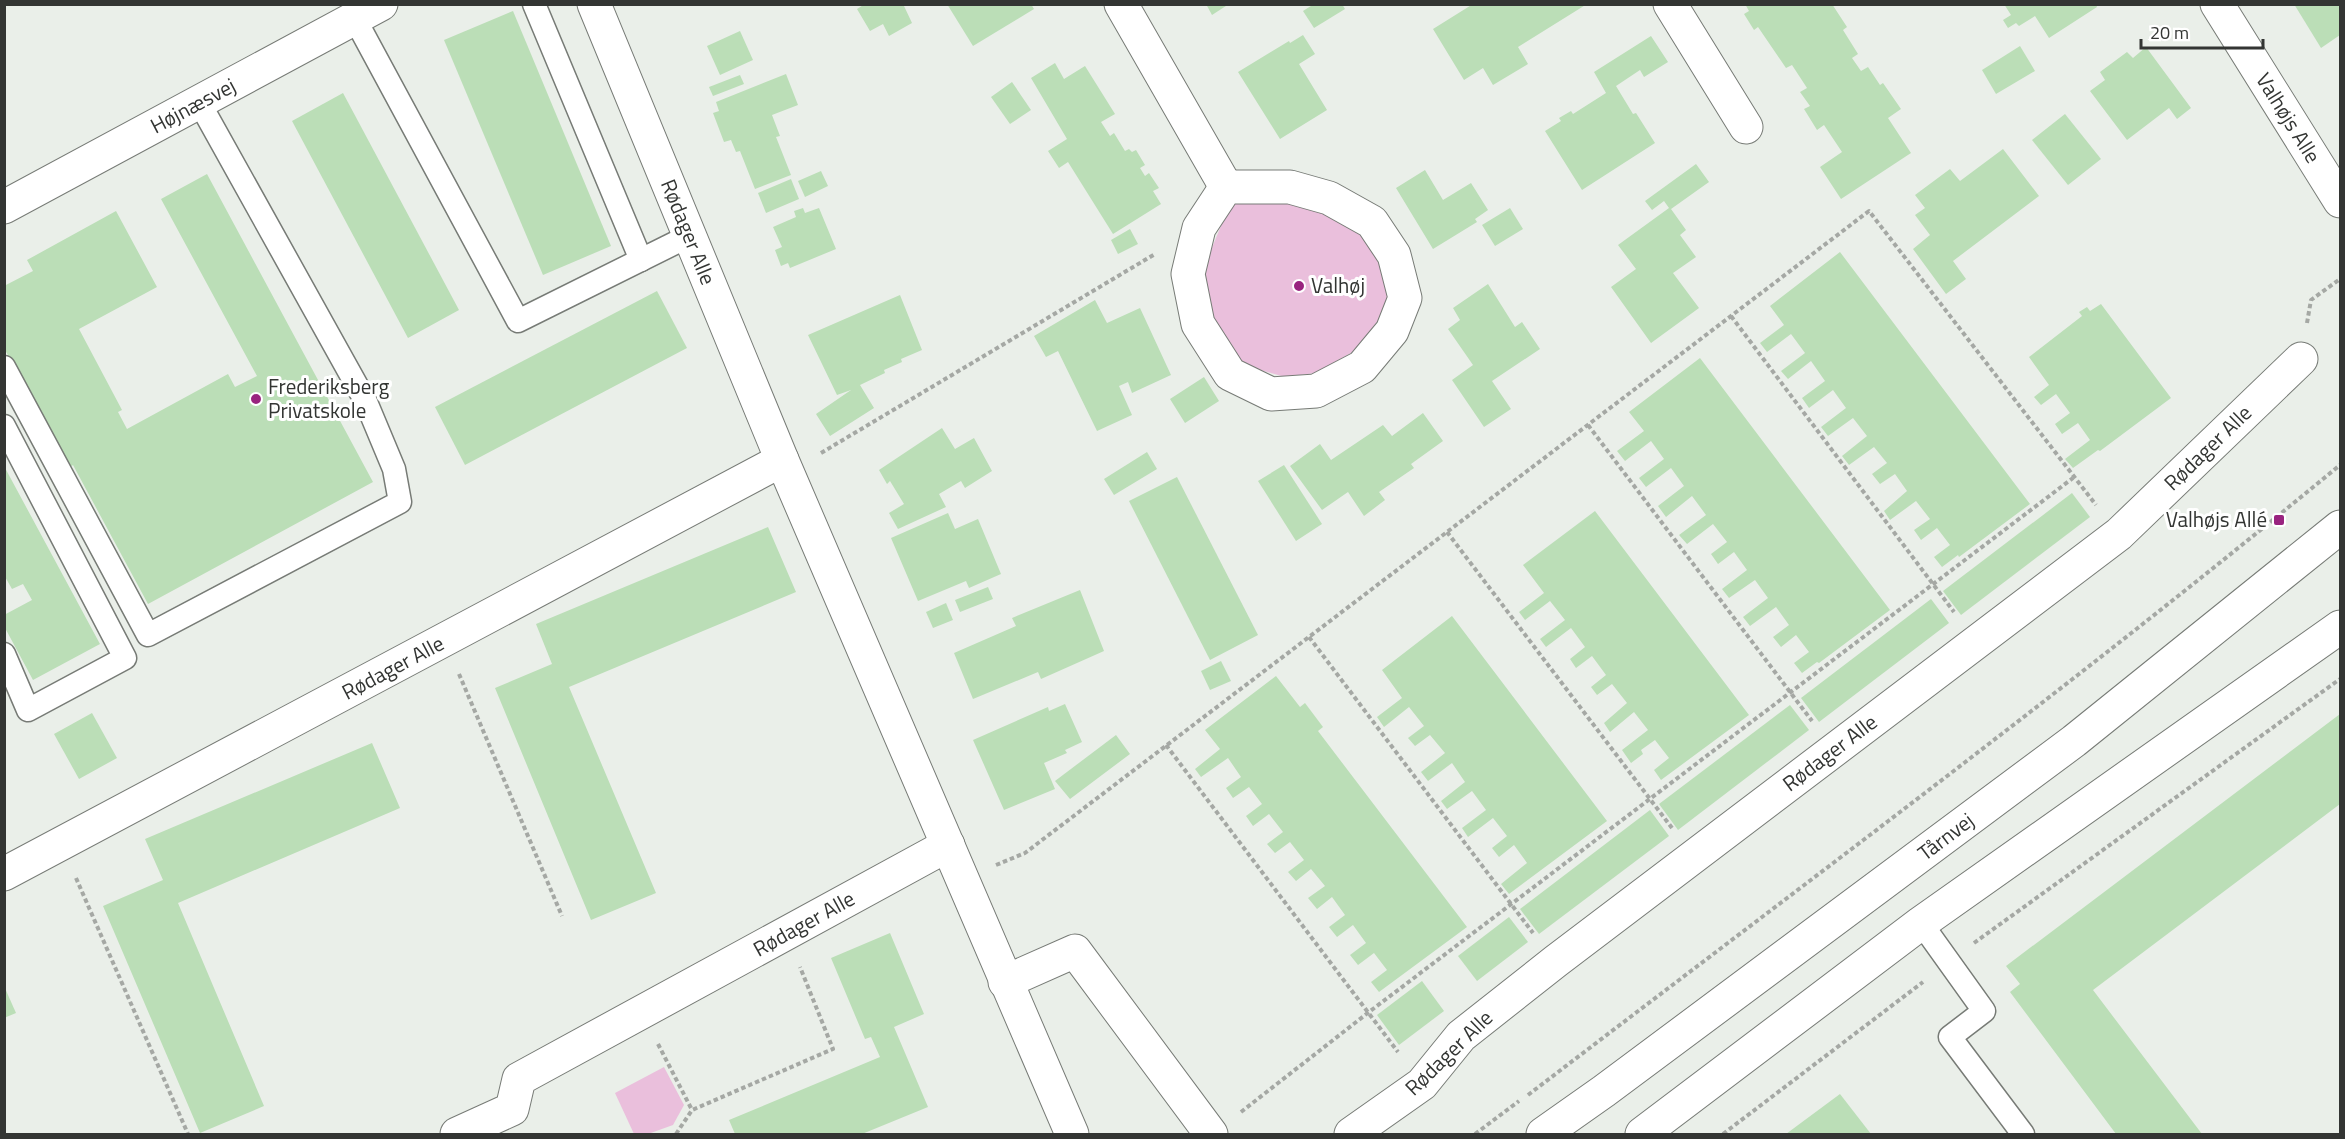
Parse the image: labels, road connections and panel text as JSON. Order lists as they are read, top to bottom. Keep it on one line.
{"streets":{"street":["Højnæsvej","Valhøjs Alle","Rødager Alle","Tårnvej"]},"places":{"other":["Valhøj","Frederiksberg Privatskole"],"transit":["Valhøjs Allé"]},"scale_bar":"20 m"}
